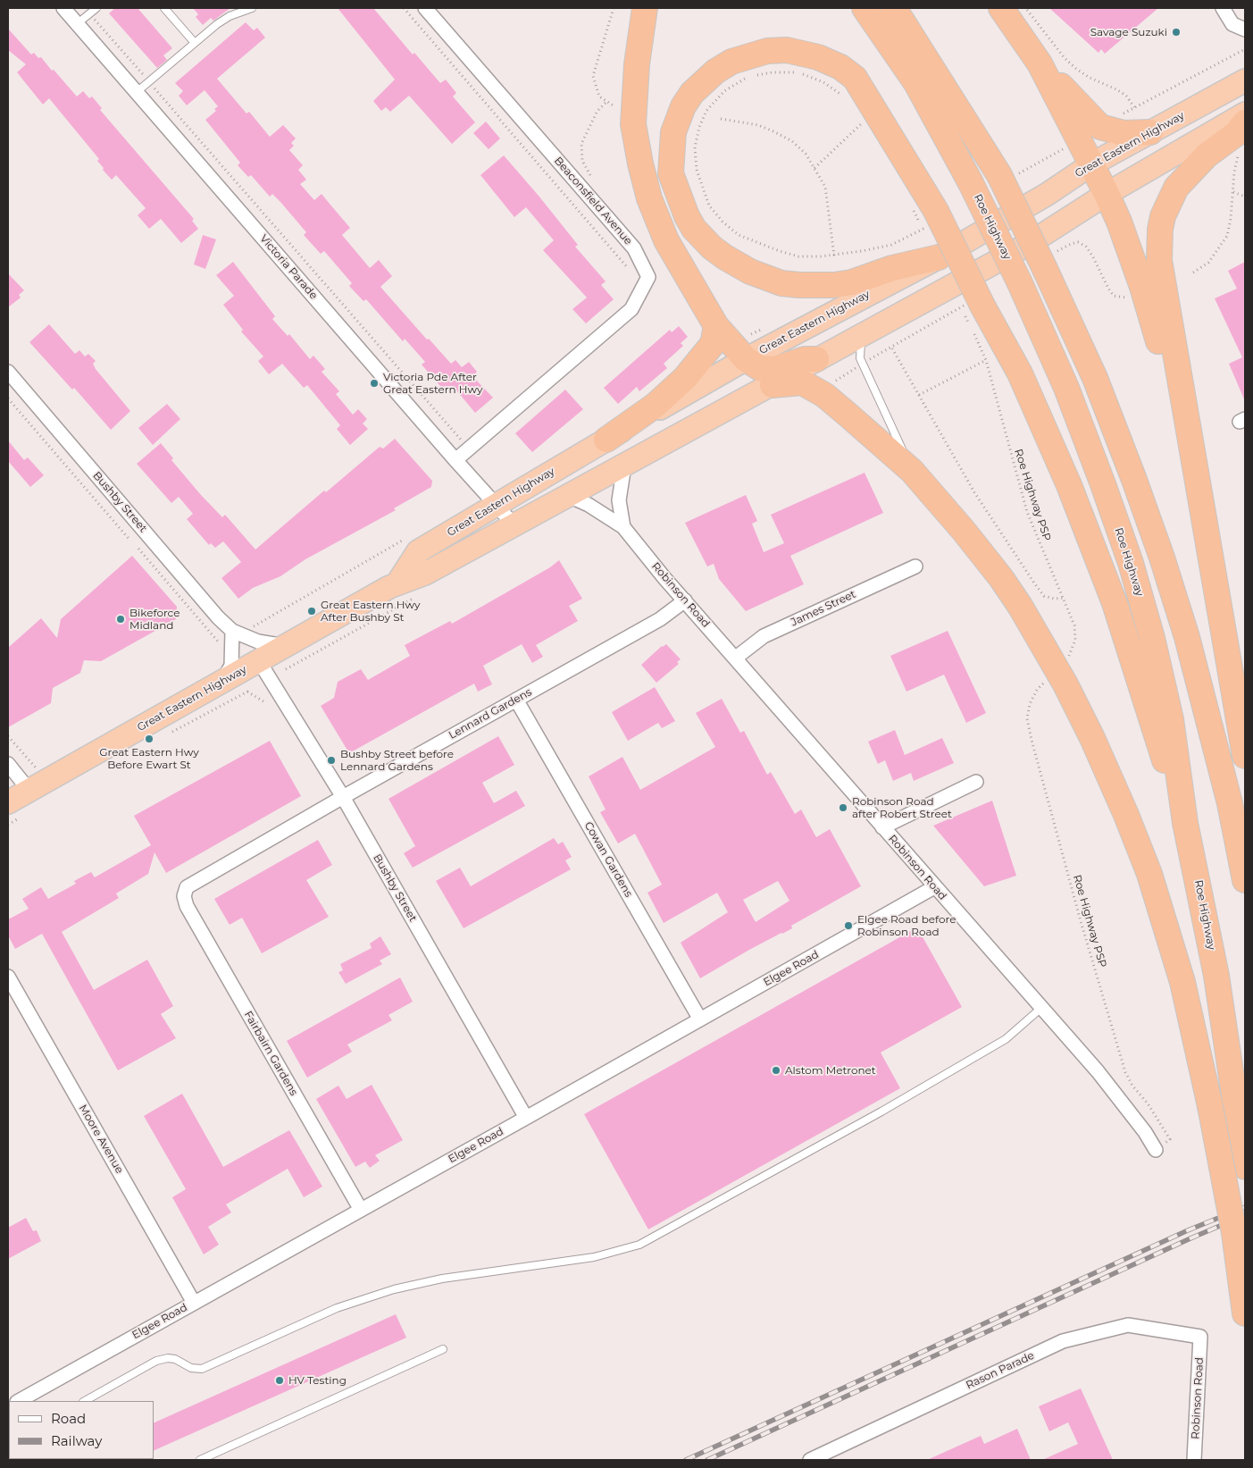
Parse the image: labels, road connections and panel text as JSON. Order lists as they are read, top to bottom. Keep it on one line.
{"streets":{"highway":["Great Eastern Highway","Roe Highway"],"street":["Beaconsfield Avenue","Victoria Parade","Bushby Street","Robinson Road","James Street","Lennard Gardens","Cowan Gardens","Elgee Road","Fairbairn Gardens","Moore Avenue","Rason Parade"],"path":["Roe Highway PSP"]},"crossings":[["Great Eastern Highway","Victoria Parade"],["Great Eastern Highway","Bushby Street"],["Great Eastern Highway","Robinson Road"],["Beaconsfield Avenue","Victoria Parade"],["Roe Highway PSP","Robinson Road"],["Bushby Street","Lennard Gardens"],["Bushby Street","Elgee Road"],["Robinson Road","James Street"],["Robinson Road","Lennard Gardens"],["Robinson Road","Elgee Road"],["Robinson Road","Rason Parade"],["Lennard Gardens","Cowan Gardens"],["Lennard Gardens","Fairbairn Gardens"],["Cowan Gardens","Elgee Road"],["Elgee Road","Fairbairn Gardens"],["Elgee Road","Moore Avenue"]],"places":["Savage Suzuki","Victoria Pde After Great Eastern Hwy","Great Eastern Hwy After Bushby St","Bikeforce Midland","Great Eastern Hwy Before Ewart St","Bushby Street before Lennard Gardens","Robinson Road after Robert Street","Elgee Road before Robinson Road","Alstom Metronet","HV Testing"],"legend":["Road","Railway"]}
